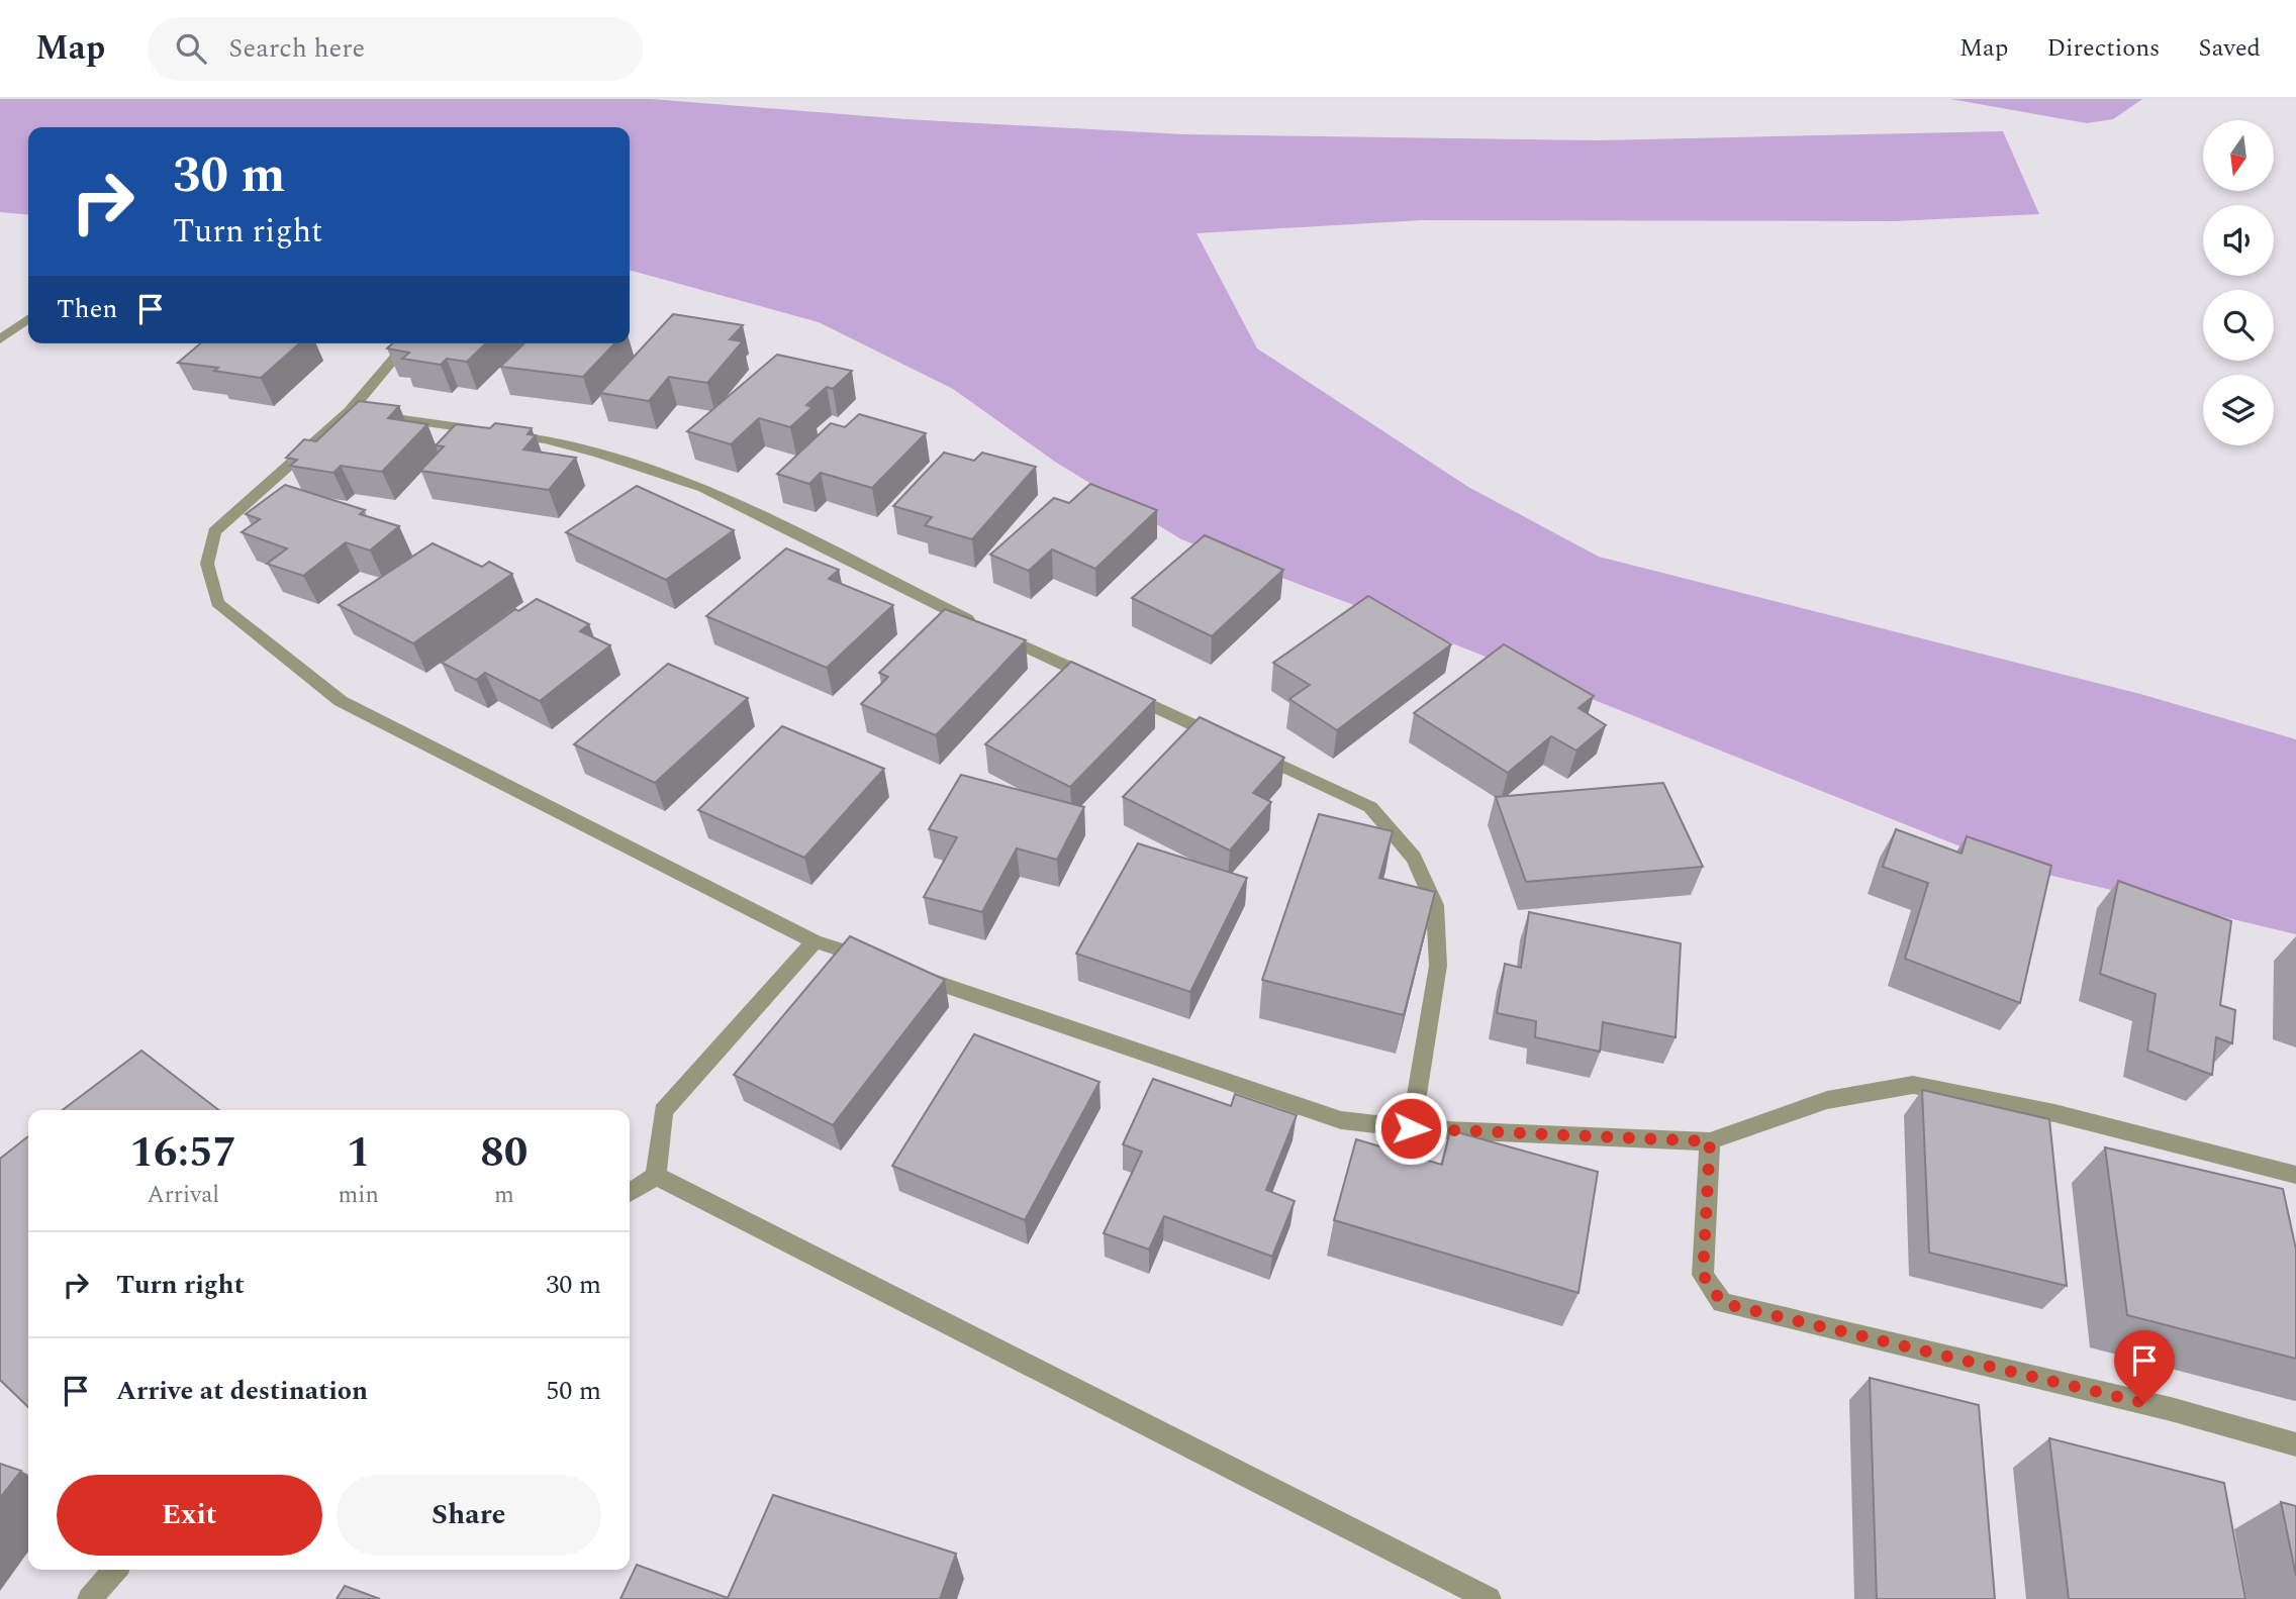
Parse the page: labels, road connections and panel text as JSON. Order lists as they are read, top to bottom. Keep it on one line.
{"north":"bottom","page":{"header":"Map","search":"Search here","nav":["Map","Directions","Saved"],"turn":["30 m","Turn right"],"then":"Then","eta":["16:57","Arrival","1","min","80","m"],"list":[{"name":"Turn right","value":"30 m"},{"name":"Arrive at destination","value":"50 m"}],"buttons":["Exit","Share"]}}
